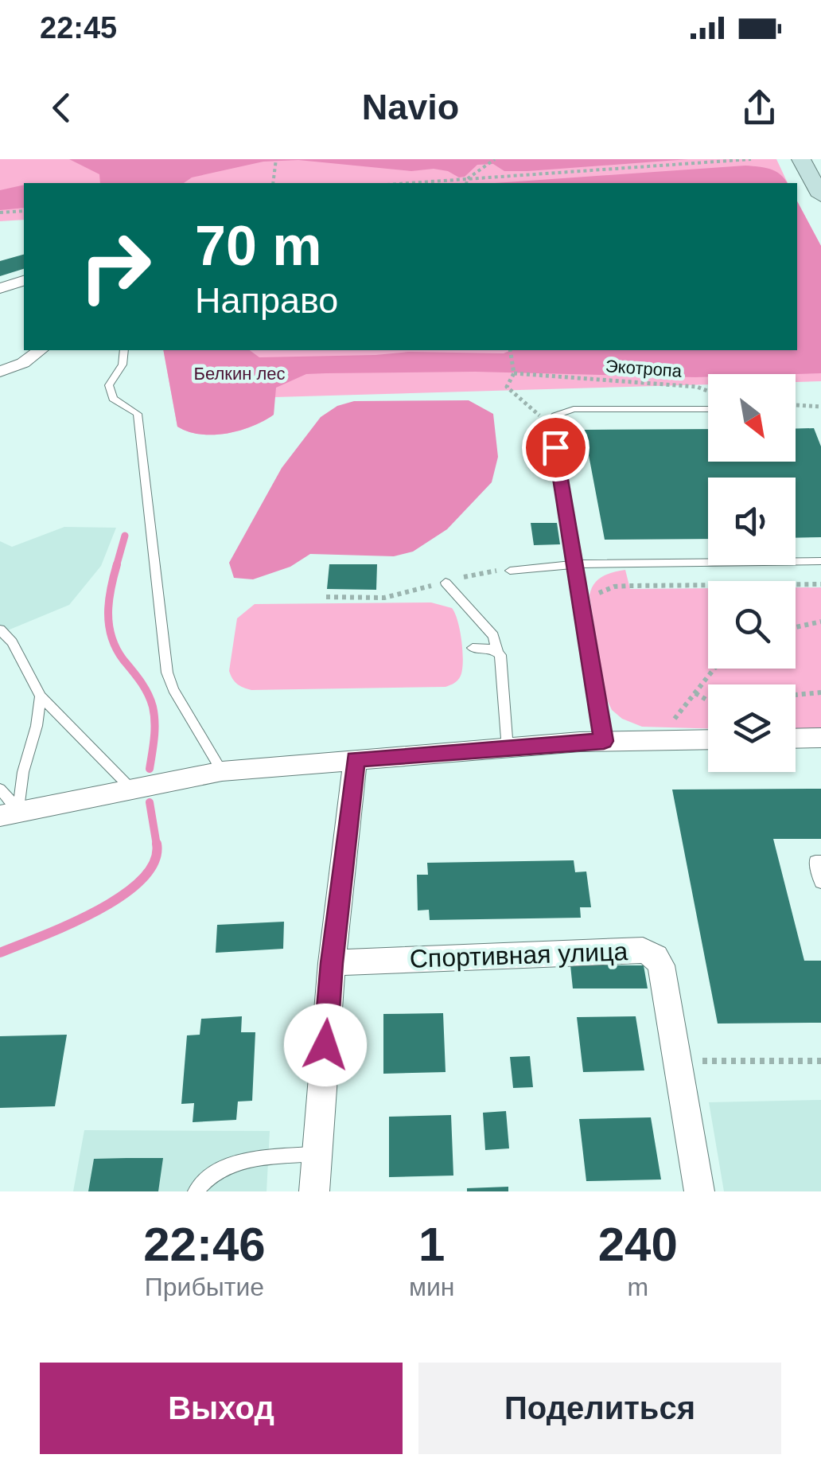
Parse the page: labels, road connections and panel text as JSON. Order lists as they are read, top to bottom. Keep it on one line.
{"streets":{"street":["Спортивная улица"],"path":["Экотропа"]},"parks":["Белкин лес"],"north":"bottom right","page":{"status":"22:45","header":"Navio","turn":["70 m","Направо"],"eta":["22:46","Прибытие","1","мин","240","m"],"buttons":["Выход","Поделиться"]}}
